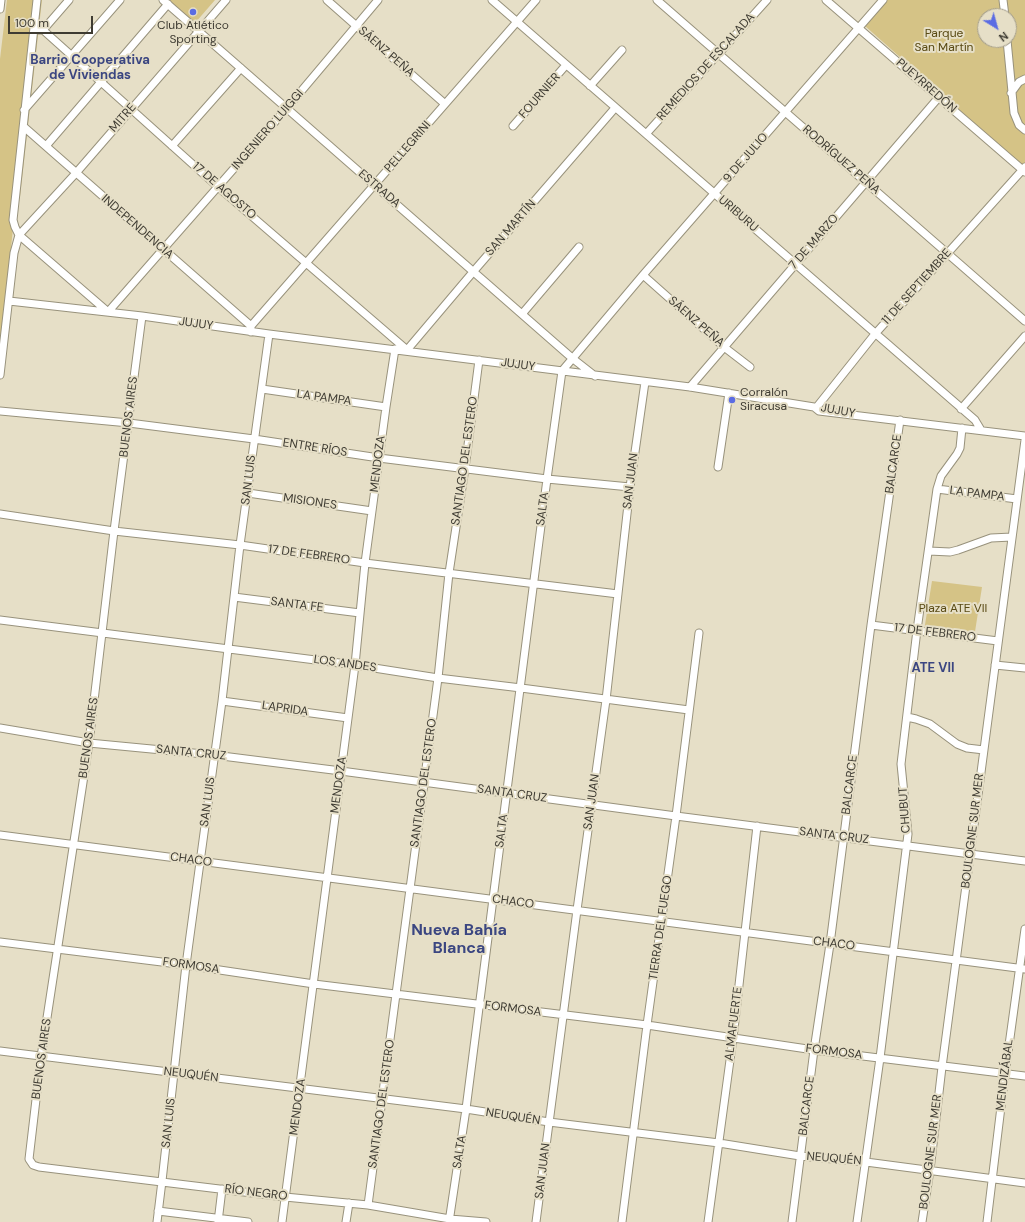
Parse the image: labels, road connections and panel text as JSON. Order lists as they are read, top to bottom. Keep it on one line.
{"streets":{"street":["SÁENZ PEÑA","REMEDIOS DE ESCALADA","PUEYRREDÓN","FOURNIER","MITRE","INGENIERO LUIGGI","PELLEGRINI","9 DE JULIO","RODRÍGUEZ PEÑA","ESTRADA","17 DE AGOSTO","URIBURU","INDEPENDENCIA","SAN MARTÍN","7 DE MARZO","11 DE SEPTIEMBRE","JUJUY","LA PAMPA","BUENOS AIRES","ENTRE RÍOS","SANTIAGO DEL ESTERO","MENDOZA","BALCARCE","SAN LUIS","SAN JUAN","MISIONES","SALTA","17 DE FEBRERO","SANTA FE","LOS ANDES","LAPRIDA","SANTA CRUZ","CHUBUT","BOULOGNE SUR MER","CHACO","TIERRA DEL FUEGO","FORMOSA","ALMAFUERTE","NEUQUÉN","MENDIZÁBAL","RÍO NEGRO"]},"crossings":[["SÁENZ PEÑA","INGENIERO LUIGGI"],["SÁENZ PEÑA","PELLEGRINI"],["SÁENZ PEÑA","9 DE JULIO"],["SÁENZ PEÑA","7 DE MARZO"],["REMEDIOS DE ESCALADA","RODRÍGUEZ PEÑA"],["REMEDIOS DE ESCALADA","URIBURU"],["PUEYRREDÓN","9 DE JULIO"],["PUEYRREDÓN","7 DE MARZO"],["PUEYRREDÓN","11 DE SEPTIEMBRE"],["FOURNIER","URIBURU"],["MITRE","ESTRADA"],["MITRE","17 DE AGOSTO"],["MITRE","INDEPENDENCIA"],["INGENIERO LUIGGI","ESTRADA"],["INGENIERO LUIGGI","17 DE AGOSTO"],["INGENIERO LUIGGI","INDEPENDENCIA"],["INGENIERO LUIGGI","JUJUY"],["PELLEGRINI","ESTRADA"],["PELLEGRINI","17 DE AGOSTO"],["PELLEGRINI","URIBURU"],["PELLEGRINI","INDEPENDENCIA"],["PELLEGRINI","JUJUY"],["9 DE JULIO","RODRÍGUEZ PEÑA"],["9 DE JULIO","ESTRADA"],["9 DE JULIO","URIBURU"],["9 DE JULIO","JUJUY"],["9 DE JULIO","SALTA"],["RODRÍGUEZ PEÑA","7 DE MARZO"],["RODRÍGUEZ PEÑA","11 DE SEPTIEMBRE"],["ESTRADA","SAN MARTÍN"],["ESTRADA","JUJUY"],["17 DE AGOSTO","SAN MARTÍN"],["17 DE AGOSTO","JUJUY"],["URIBURU","SAN MARTÍN"],["URIBURU","7 DE MARZO"],["URIBURU","11 DE SEPTIEMBRE"],["URIBURU","JUJUY"],["INDEPENDENCIA","JUJUY"],["SAN MARTÍN","JUJUY"],["7 DE MARZO","JUJUY"],["11 DE SEPTIEMBRE","JUJUY"],["JUJUY","BUENOS AIRES"],["JUJUY","SANTIAGO DEL ESTERO"],["JUJUY","MENDOZA"],["JUJUY","BALCARCE"],["JUJUY","SAN LUIS"],["JUJUY","SAN JUAN"],["JUJUY","SALTA"],["JUJUY","CHUBUT"],["LA PAMPA","MENDOZA"],["LA PAMPA","SAN LUIS"],["LA PAMPA","CHUBUT"],["LA PAMPA","BOULOGNE SUR MER"],["BUENOS AIRES","ENTRE RÍOS"],["BUENOS AIRES","17 DE FEBRERO"],["BUENOS AIRES","LOS ANDES"],["BUENOS AIRES","SANTA CRUZ"],["BUENOS AIRES","CHACO"],["BUENOS AIRES","FORMOSA"],["BUENOS AIRES","NEUQUÉN"],["BUENOS AIRES","RÍO NEGRO"],["ENTRE RÍOS","SANTIAGO DEL ESTERO"],["ENTRE RÍOS","MENDOZA"],["ENTRE RÍOS","SAN LUIS"],["ENTRE RÍOS","SAN JUAN"],["ENTRE RÍOS","SALTA"],["SANTIAGO DEL ESTERO","17 DE FEBRERO"],["SANTIAGO DEL ESTERO","LOS ANDES"],["SANTIAGO DEL ESTERO","SANTA CRUZ"],["SANTIAGO DEL ESTERO","CHACO"],["SANTIAGO DEL ESTERO","FORMOSA"],["SANTIAGO DEL ESTERO","NEUQUÉN"],["SANTIAGO DEL ESTERO","RÍO NEGRO"],["MENDOZA","MISIONES"],["MENDOZA","17 DE FEBRERO"],["MENDOZA","SANTA FE"],["MENDOZA","LOS ANDES"],["MENDOZA","LAPRIDA"],["MENDOZA","SANTA CRUZ"],["MENDOZA","CHACO"],["MENDOZA","FORMOSA"],["MENDOZA","NEUQUÉN"],["MENDOZA","RÍO NEGRO"],["BALCARCE","17 DE FEBRERO"],["BALCARCE","SANTA CRUZ"],["BALCARCE","CHACO"],["BALCARCE","FORMOSA"],["BALCARCE","NEUQUÉN"],["SAN LUIS","MISIONES"],["SAN LUIS","17 DE FEBRERO"],["SAN LUIS","SANTA FE"],["SAN LUIS","LOS ANDES"],["SAN LUIS","LAPRIDA"],["SAN LUIS","SANTA CRUZ"],["SAN LUIS","CHACO"],["SAN LUIS","FORMOSA"],["SAN LUIS","NEUQUÉN"],["SAN LUIS","RÍO NEGRO"],["SAN JUAN","17 DE FEBRERO"],["SAN JUAN","LOS ANDES"],["SAN JUAN","SANTA CRUZ"],["SAN JUAN","CHACO"],["SAN JUAN","FORMOSA"],["SAN JUAN","NEUQUÉN"],["SALTA","17 DE FEBRERO"],["SALTA","LOS ANDES"],["SALTA","SANTA CRUZ"],["SALTA","CHACO"],["SALTA","FORMOSA"],["SALTA","NEUQUÉN"],["SALTA","RÍO NEGRO"],["17 DE FEBRERO","CHUBUT"],["17 DE FEBRERO","BOULOGNE SUR MER"],["LOS ANDES","TIERRA DEL FUEGO"],["SANTA CRUZ","CHUBUT"],["SANTA CRUZ","BOULOGNE SUR MER"],["SANTA CRUZ","TIERRA DEL FUEGO"],["SANTA CRUZ","ALMAFUERTE"],["CHUBUT","CHACO"],["CHUBUT","FORMOSA"],["CHUBUT","NEUQUÉN"],["BOULOGNE SUR MER","CHACO"],["BOULOGNE SUR MER","FORMOSA"],["BOULOGNE SUR MER","NEUQUÉN"],["CHACO","TIERRA DEL FUEGO"],["CHACO","ALMAFUERTE"],["CHACO","MENDIZÁBAL"],["TIERRA DEL FUEGO","FORMOSA"],["TIERRA DEL FUEGO","NEUQUÉN"],["FORMOSA","ALMAFUERTE"],["FORMOSA","MENDIZÁBAL"],["ALMAFUERTE","NEUQUÉN"],["NEUQUÉN","MENDIZÁBAL"]],"districts":["Barrio Cooperativa de Viviendas","ATE VII","Nueva Bahía Blanca"],"parks":["Parque San Martín","Plaza ATE VII"],"places":["Club Atlético Sporting","Corralón Siracusa"],"scale_bar":"100 m","north":"bottom right"}
